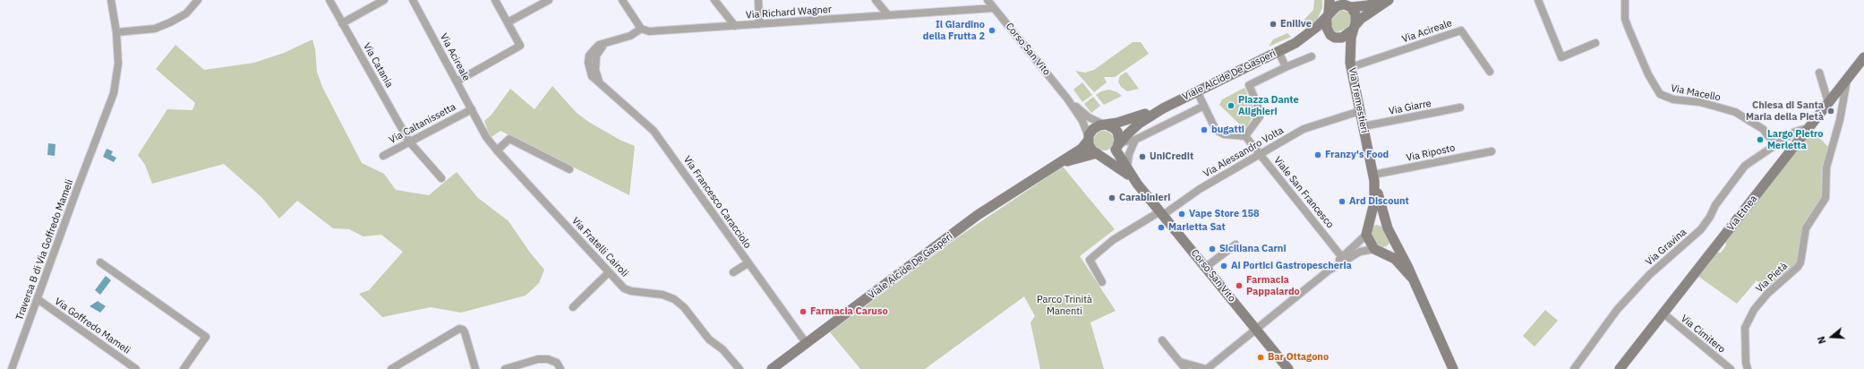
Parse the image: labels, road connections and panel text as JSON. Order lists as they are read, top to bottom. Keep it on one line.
{"streets":{"main road":["Corso San Vito","Viale Alcide De Gasperi","Via Tremestieri","Via Etnea"],"street":["Via Richard Wagner","Via Acireale","Via Catania","Via Macello","Via Giarre","Via Caltanissetta","Via Alessandro Volta","Via Riposto","Viale San Francesco","Via Francesco Caracciolo","Via Fratelli Cairoli","Via Gravina","Traversa B di Via Goffredo Mameli","Via Pietà","Via Goffredo Mameli","Via Cimitero"]},"crossings":[["Via Richard Wagner","Corso San Vito"],["Via Richard Wagner","Via Francesco Caracciolo"],["Via Acireale","Via Tremestieri"],["Via Acireale","Via Caltanissetta"],["Via Acireale","Via Fratelli Cairoli"],["Corso San Vito","Via Alessandro Volta"],["Via Catania","Via Caltanissetta"],["Viale Alcide De Gasperi","Via Francesco Caracciolo"],["Via Macello","Via Gravina"],["Via Tremestieri","Via Giarre"],["Via Tremestieri","Via Alessandro Volta"],["Via Tremestieri","Via Riposto"],["Via Alessandro Volta","Viale San Francesco"],["Via Etnea","Via Gravina"],["Via Etnea","Via Pietà"],["Via Etnea","Via Cimitero"],["Traversa B di Via Goffredo Mameli","Via Goffredo Mameli"]],"parks":["Parco Trinità Manenti"],"places":["Enilive","Il Giardino della Frutta 2","Piazza Dante Alighieri","Chiesa di Santa Maria della Pietà","bugatti","Largo Pietro Merletta","Franzy's Food","UniCredit","Carabinieri","Ard Discount","Vape Store 158","Marletta Sat","Siciliana Carni","Ai Portici Gastropescheria","Farmacia Pappalardo","Farmacia Caruso","Bar Ottagono"],"north":"left"}
